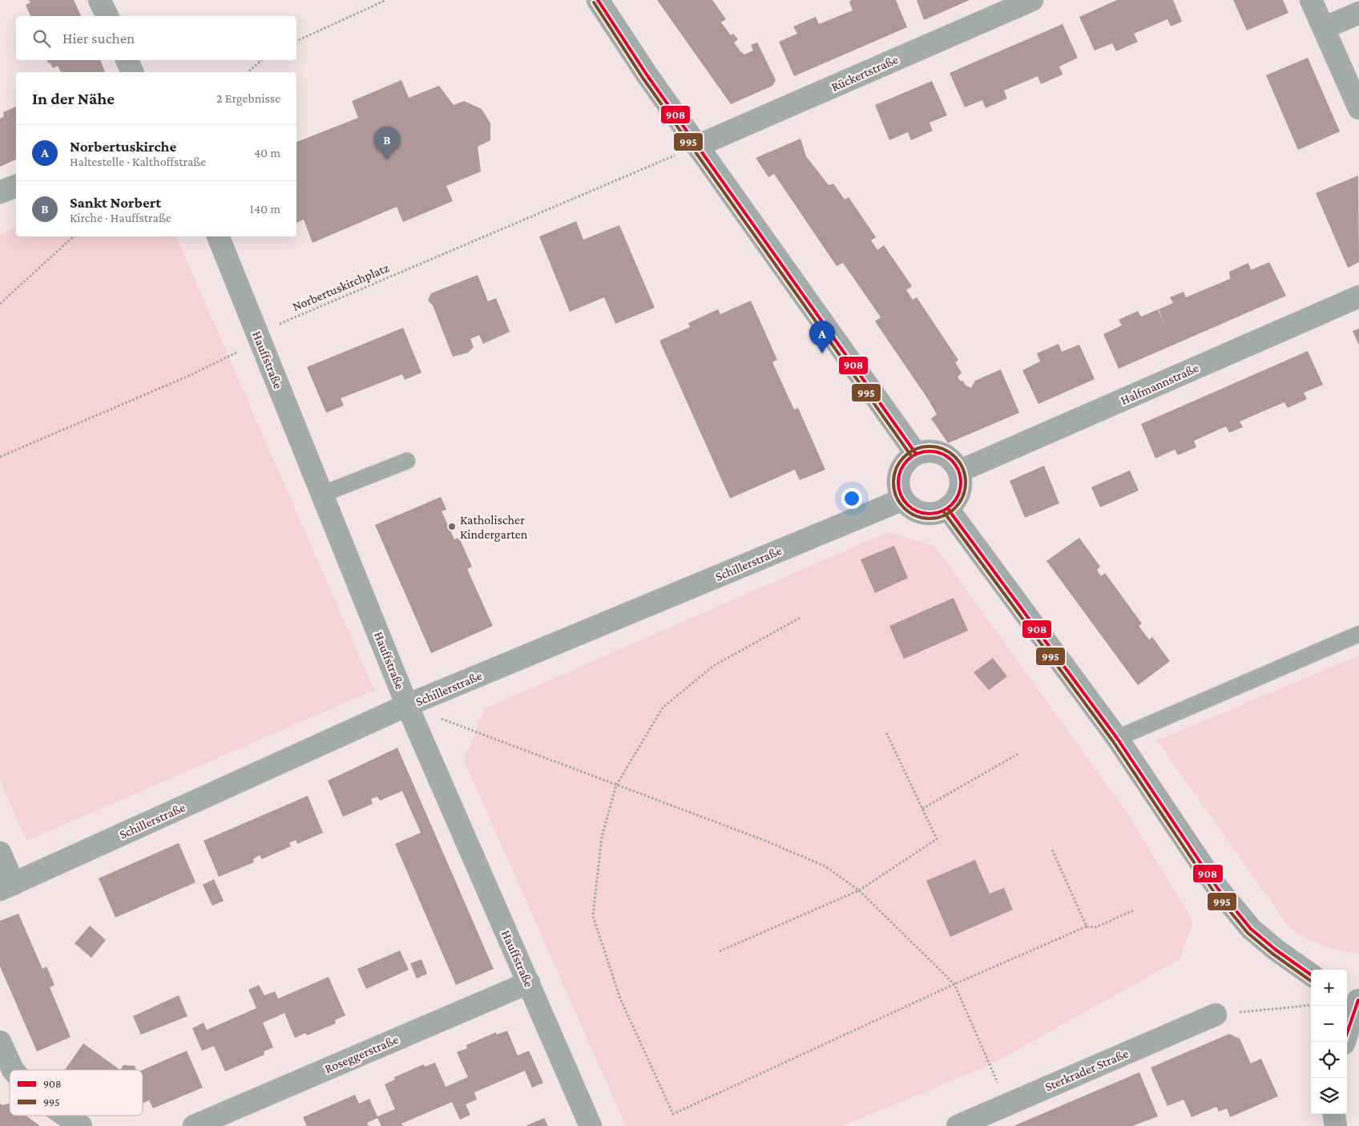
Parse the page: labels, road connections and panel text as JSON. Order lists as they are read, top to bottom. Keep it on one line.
{"streets":{"street":["Rückertstraße","Hauffstraße","Halfmannstraße","Schillerstraße","Roseggerstraße","Sterkrader Straße"],"path":["Norbertuskirchplatz"]},"crossings":[["Rückertstraße","Norbertuskirchplatz"],["Norbertuskirchplatz","Hauffstraße"],["Hauffstraße","Schillerstraße"],["Hauffstraße","Roseggerstraße"],["Halfmannstraße","Schillerstraße"]],"places":["Katholischer Kindergarten"],"lines":["transit line 908","transit line 995"],"legend":["908","995"],"page":{"search":"Hier suchen","heading":["In der Nähe","2 Ergebnisse"],"list":[{"mark":"A","name":"Norbertuskirche","note":"Haltestelle · Kalthoffstraße","value":"40 m"},{"mark":"B","name":"Sankt Norbert","note":"Kirche · Hauffstraße","value":"140 m"}],"pins":["B","A"],"map_buttons":["+","−"]}}
